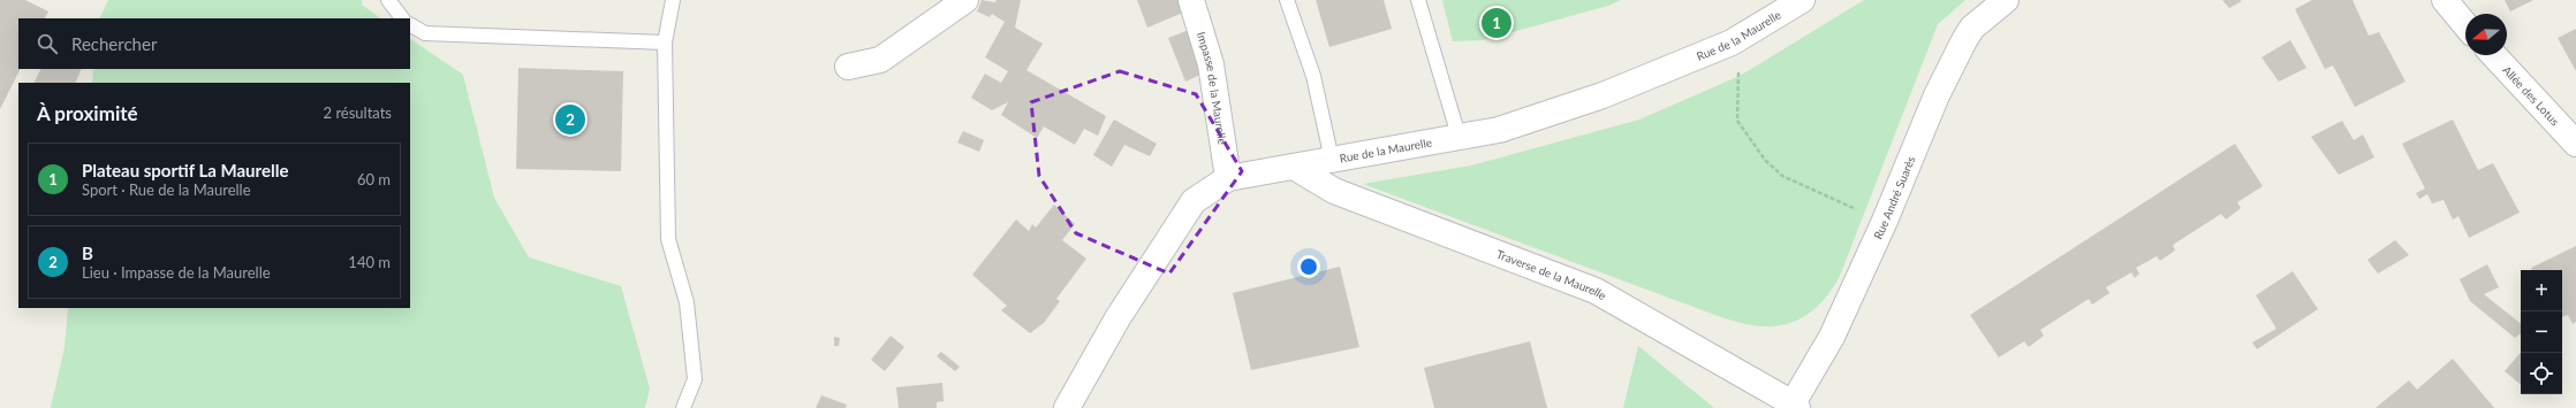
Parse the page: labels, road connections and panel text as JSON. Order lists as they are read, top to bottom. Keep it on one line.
{"streets":{"street":["Rue de la Maurelle","Impasse de la Maurelle","Allée des Lotus","Rue André Suarès","Traverse de la Maurelle"]},"crossings":[["Rue de la Maurelle","Impasse de la Maurelle"],["Rue de la Maurelle","Traverse de la Maurelle"],["Rue André Suarès","Traverse de la Maurelle"]],"north":"left","page":{"pins":["1","2"],"search":"Rechercher","heading":["À proximité","2 résultats"],"list":[{"mark":"1","name":"Plateau sportif La Maurelle","note":"Sport · Rue de la Maurelle","value":"60 m"},{"mark":"2","name":"B","note":"Lieu · Impasse de la Maurelle","value":"140 m"}],"map_buttons":["+","−"]}}
